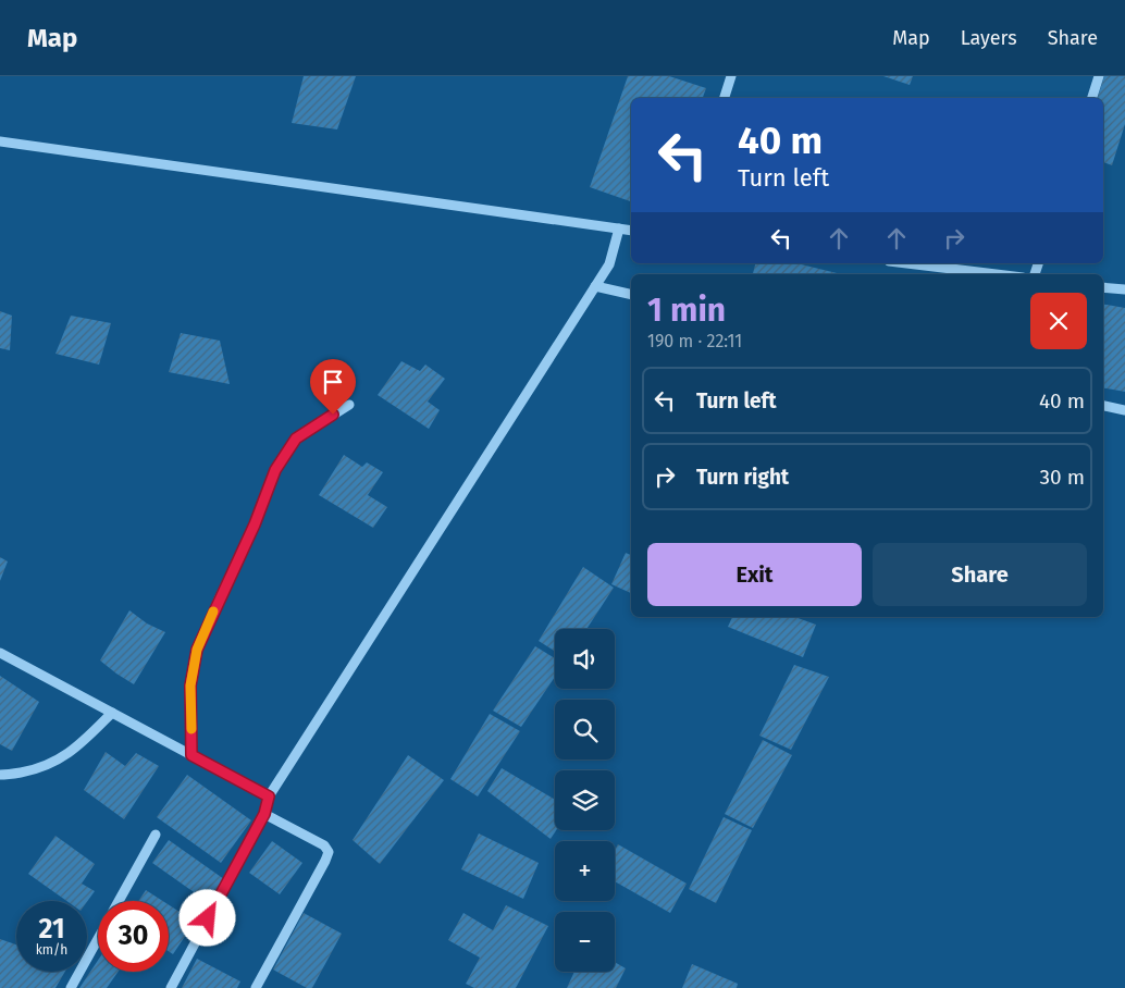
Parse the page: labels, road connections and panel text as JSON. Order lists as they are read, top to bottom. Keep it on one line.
{"page":{"header":"Map","nav":["Map","Layers","Share"],"turn":["40 m","Turn left"],"heading":["1 min","190 m · 22:11"],"list":[{"name":"Turn left","value":"40 m"},{"name":"Turn right","value":"30 m"}],"buttons":["Exit","Share"],"map_buttons":["+","−"],"speed":"21 km/h","limit":"30"}}
